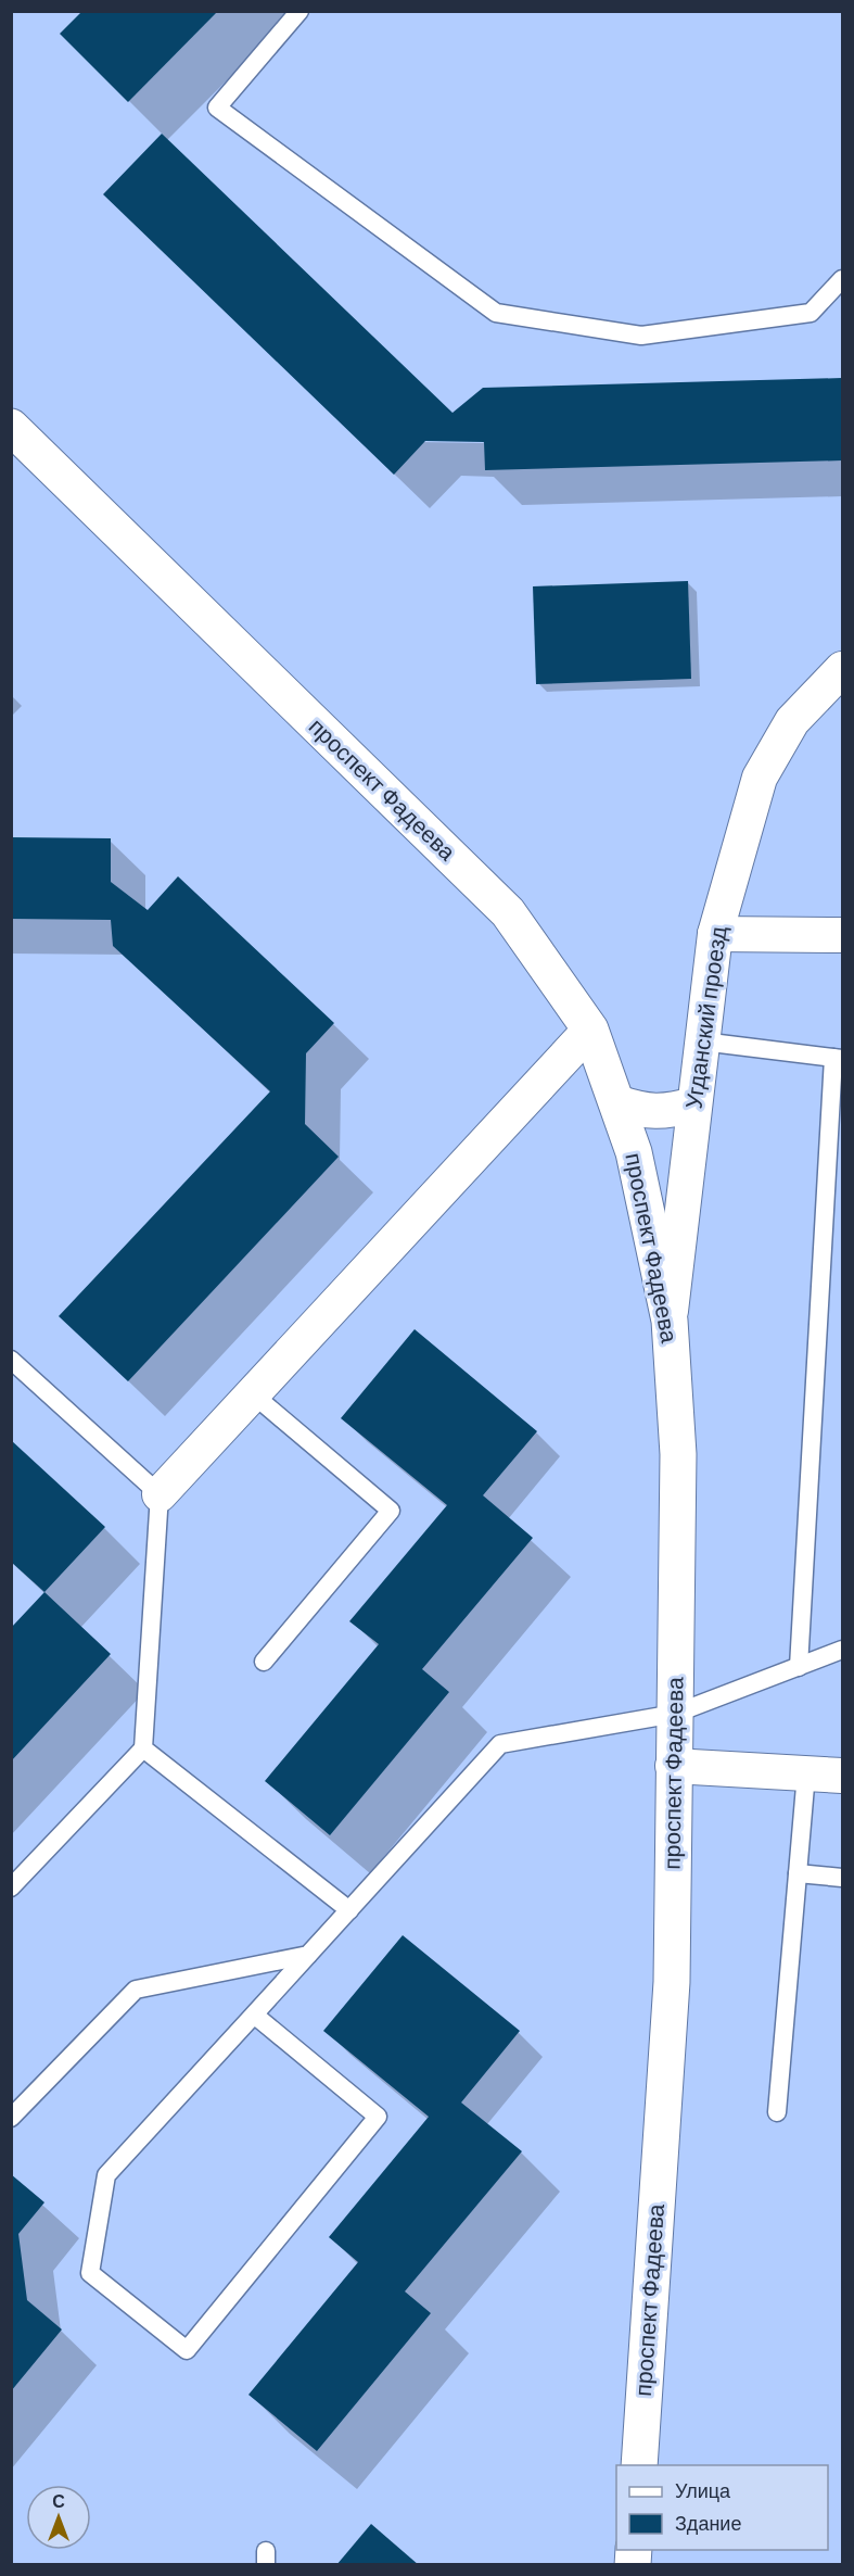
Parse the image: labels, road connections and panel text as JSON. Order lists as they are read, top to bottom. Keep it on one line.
{"streets":{"street":["проспект Фадеева","Угданский проезд"]},"crossings":[["проспект Фадеева","Угданский проезд"]],"legend":["Улица","Здание"],"north":"top"}
